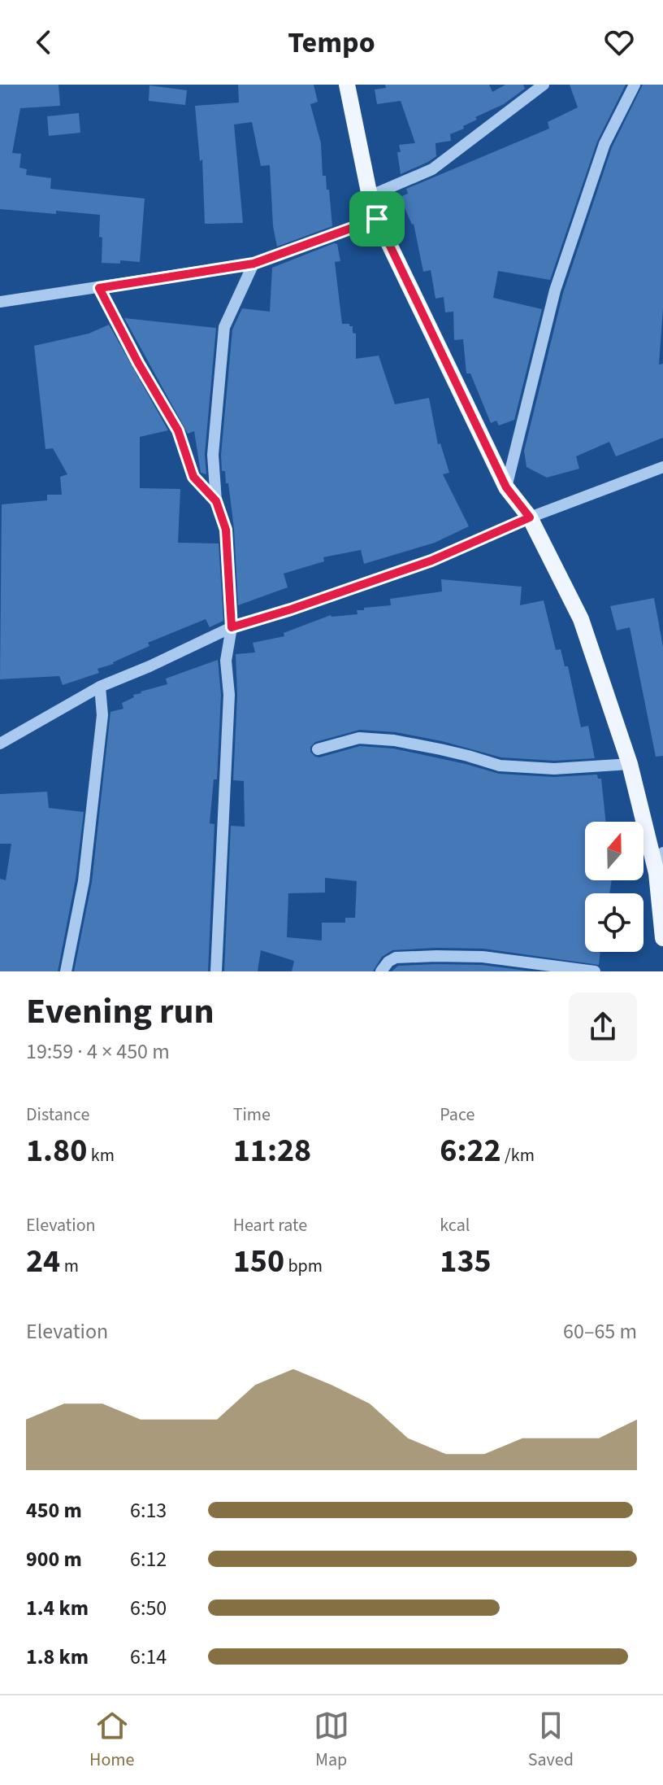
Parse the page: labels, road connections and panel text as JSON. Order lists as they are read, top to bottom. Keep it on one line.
{"north":"top","page":{"header":"Tempo","heading":["Evening run","19:59 · 4 × 450 m"],"stats":[["Distance","1.80 km"],["Time","11:28"],["Pace","6:22 /km"],["Elevation","24 m"],["Heart rate","150 bpm"],["kcal","135"]],"chart":["Elevation","60–65 m"],"list":[{"name":"450 m","note":"6:13"},{"name":"900 m","note":"6:12"},{"name":"1.4 km","note":"6:50"},{"name":"1.8 km","note":"6:14"}],"tabs":["Home","Map","Saved"]}}
